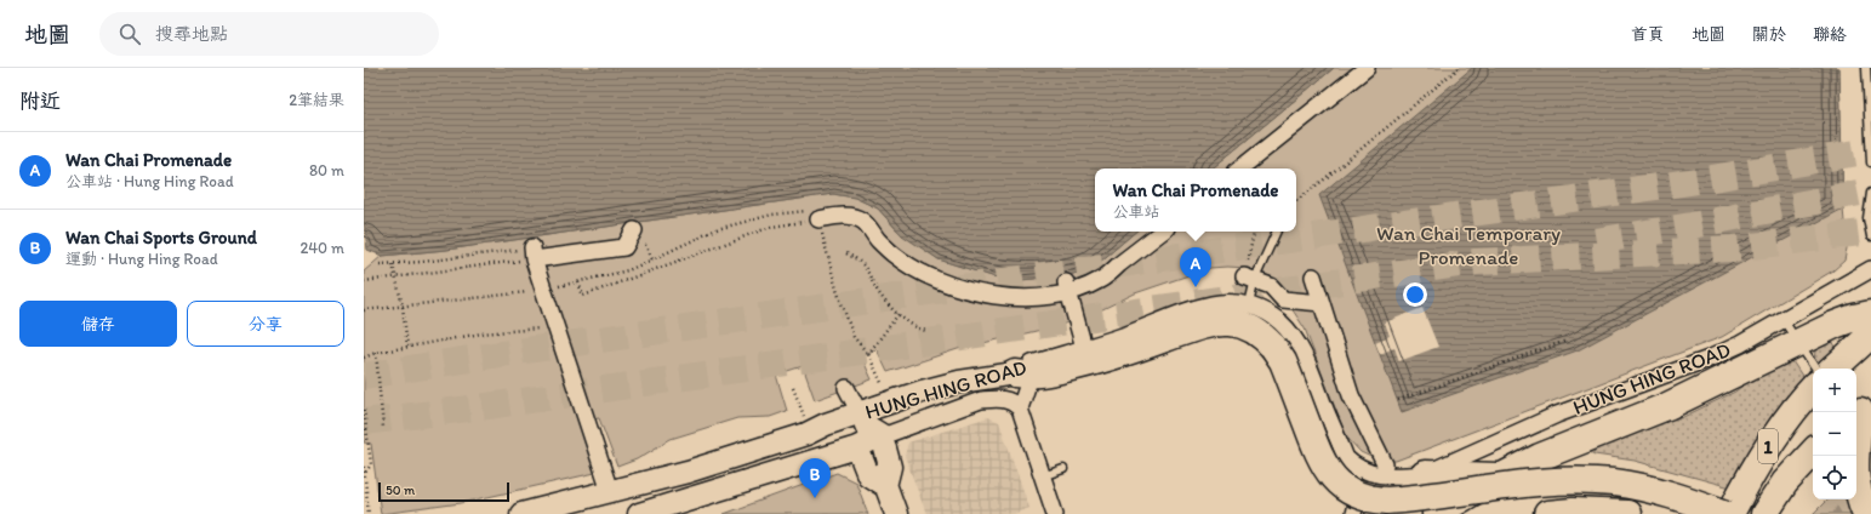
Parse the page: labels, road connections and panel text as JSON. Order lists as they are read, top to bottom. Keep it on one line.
{"streets":{"highway":["1"],"main road":["HUNG HING ROAD"]},"parks":["Wan Chai Temporary Promenade"],"scale_bar":"50 m","page":{"header":"地圖","search":"搜尋地點","nav":["首頁","地圖","關於","聯絡"],"heading":["附近","2筆結果"],"list":[{"mark":"A","name":"Wan Chai Promenade","note":"公車站 · Hung Hing Road","value":"80 m"},{"mark":"B","name":"Wan Chai Sports Ground","note":"運動 · Hung Hing Road","value":"240 m"}],"popup":["Wan Chai Promenade","公車站"],"pins":["A","B"],"buttons":["儲存","分享"],"map_buttons":["+","−"],"scale":"50 m"}}
